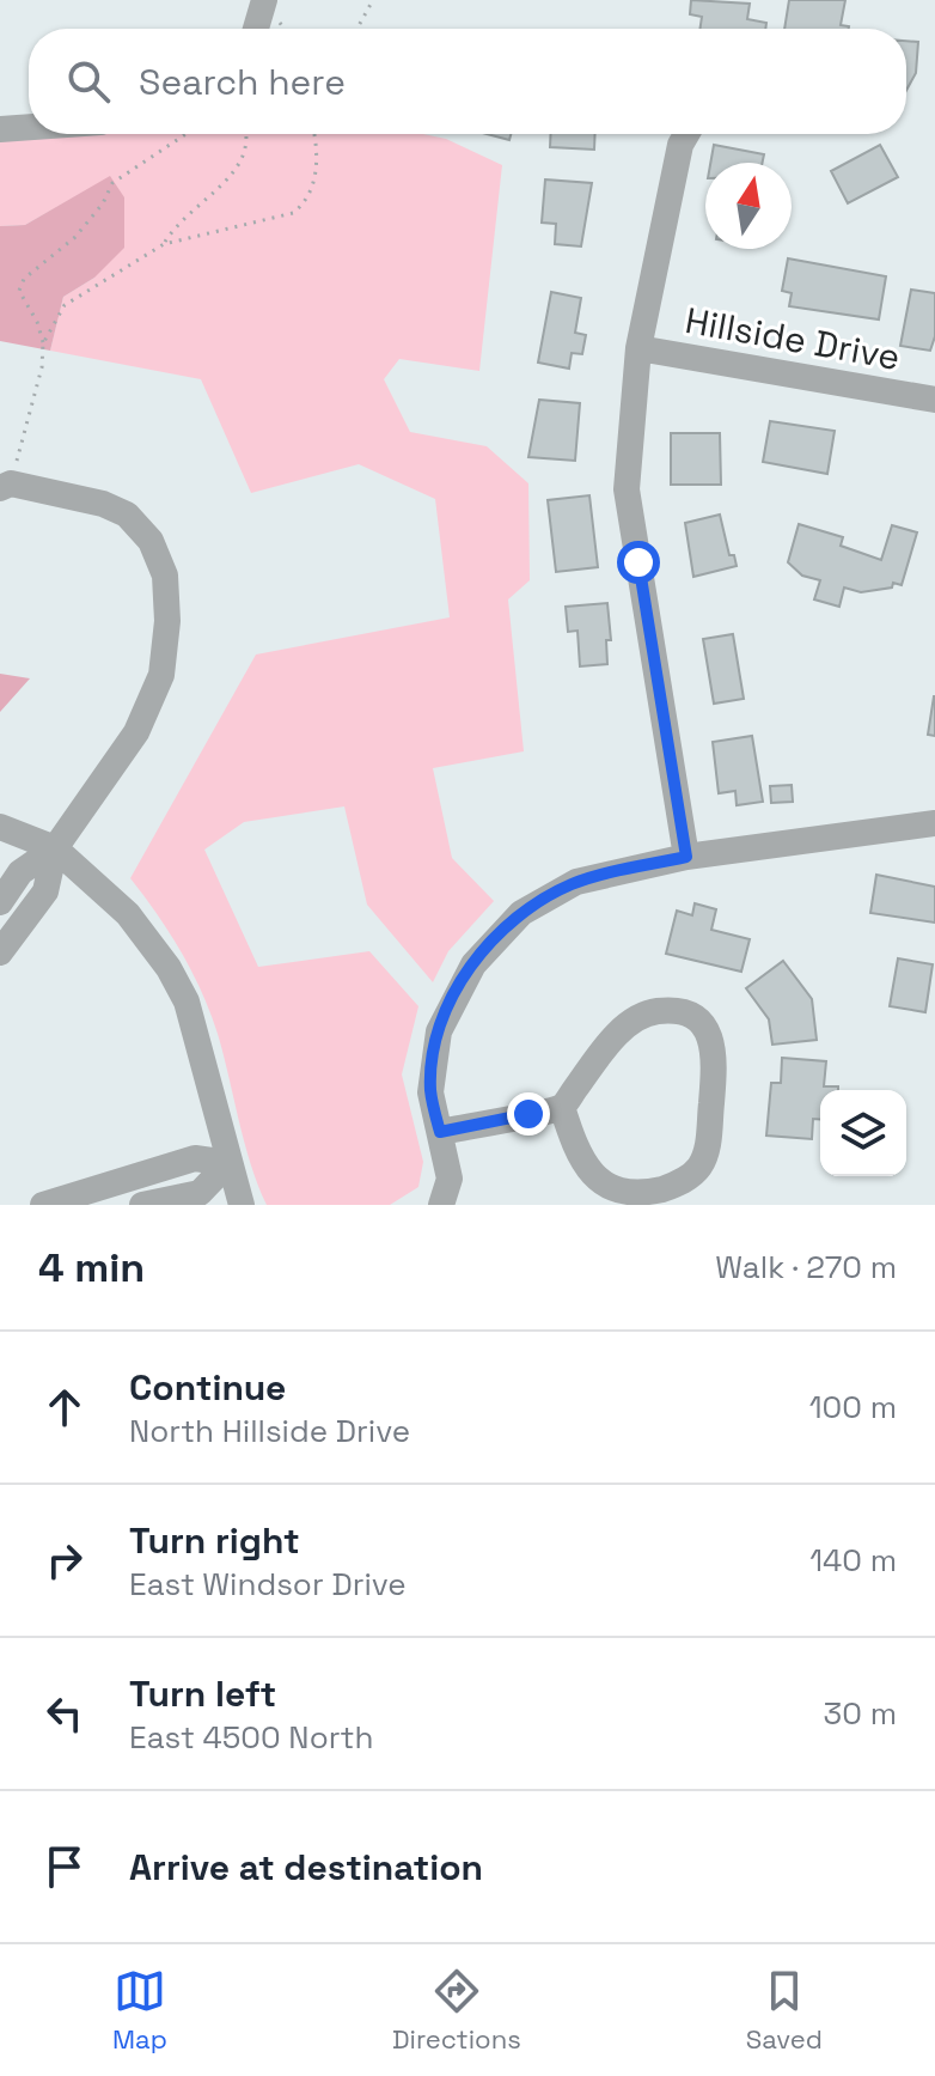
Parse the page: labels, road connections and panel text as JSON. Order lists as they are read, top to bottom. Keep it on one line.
{"streets":{"street":["Hillside Drive"]},"north":"top","page":{"search":"Search here","heading":["4 min","Walk · 270 m"],"list":[["Continue","North Hillside Drive","100 m"],["Turn right","East Windsor Drive","140 m"],["Turn left","East 4500 North","30 m"],"Arrive at destination"],"nav":["Map","Directions","Saved"]}}
